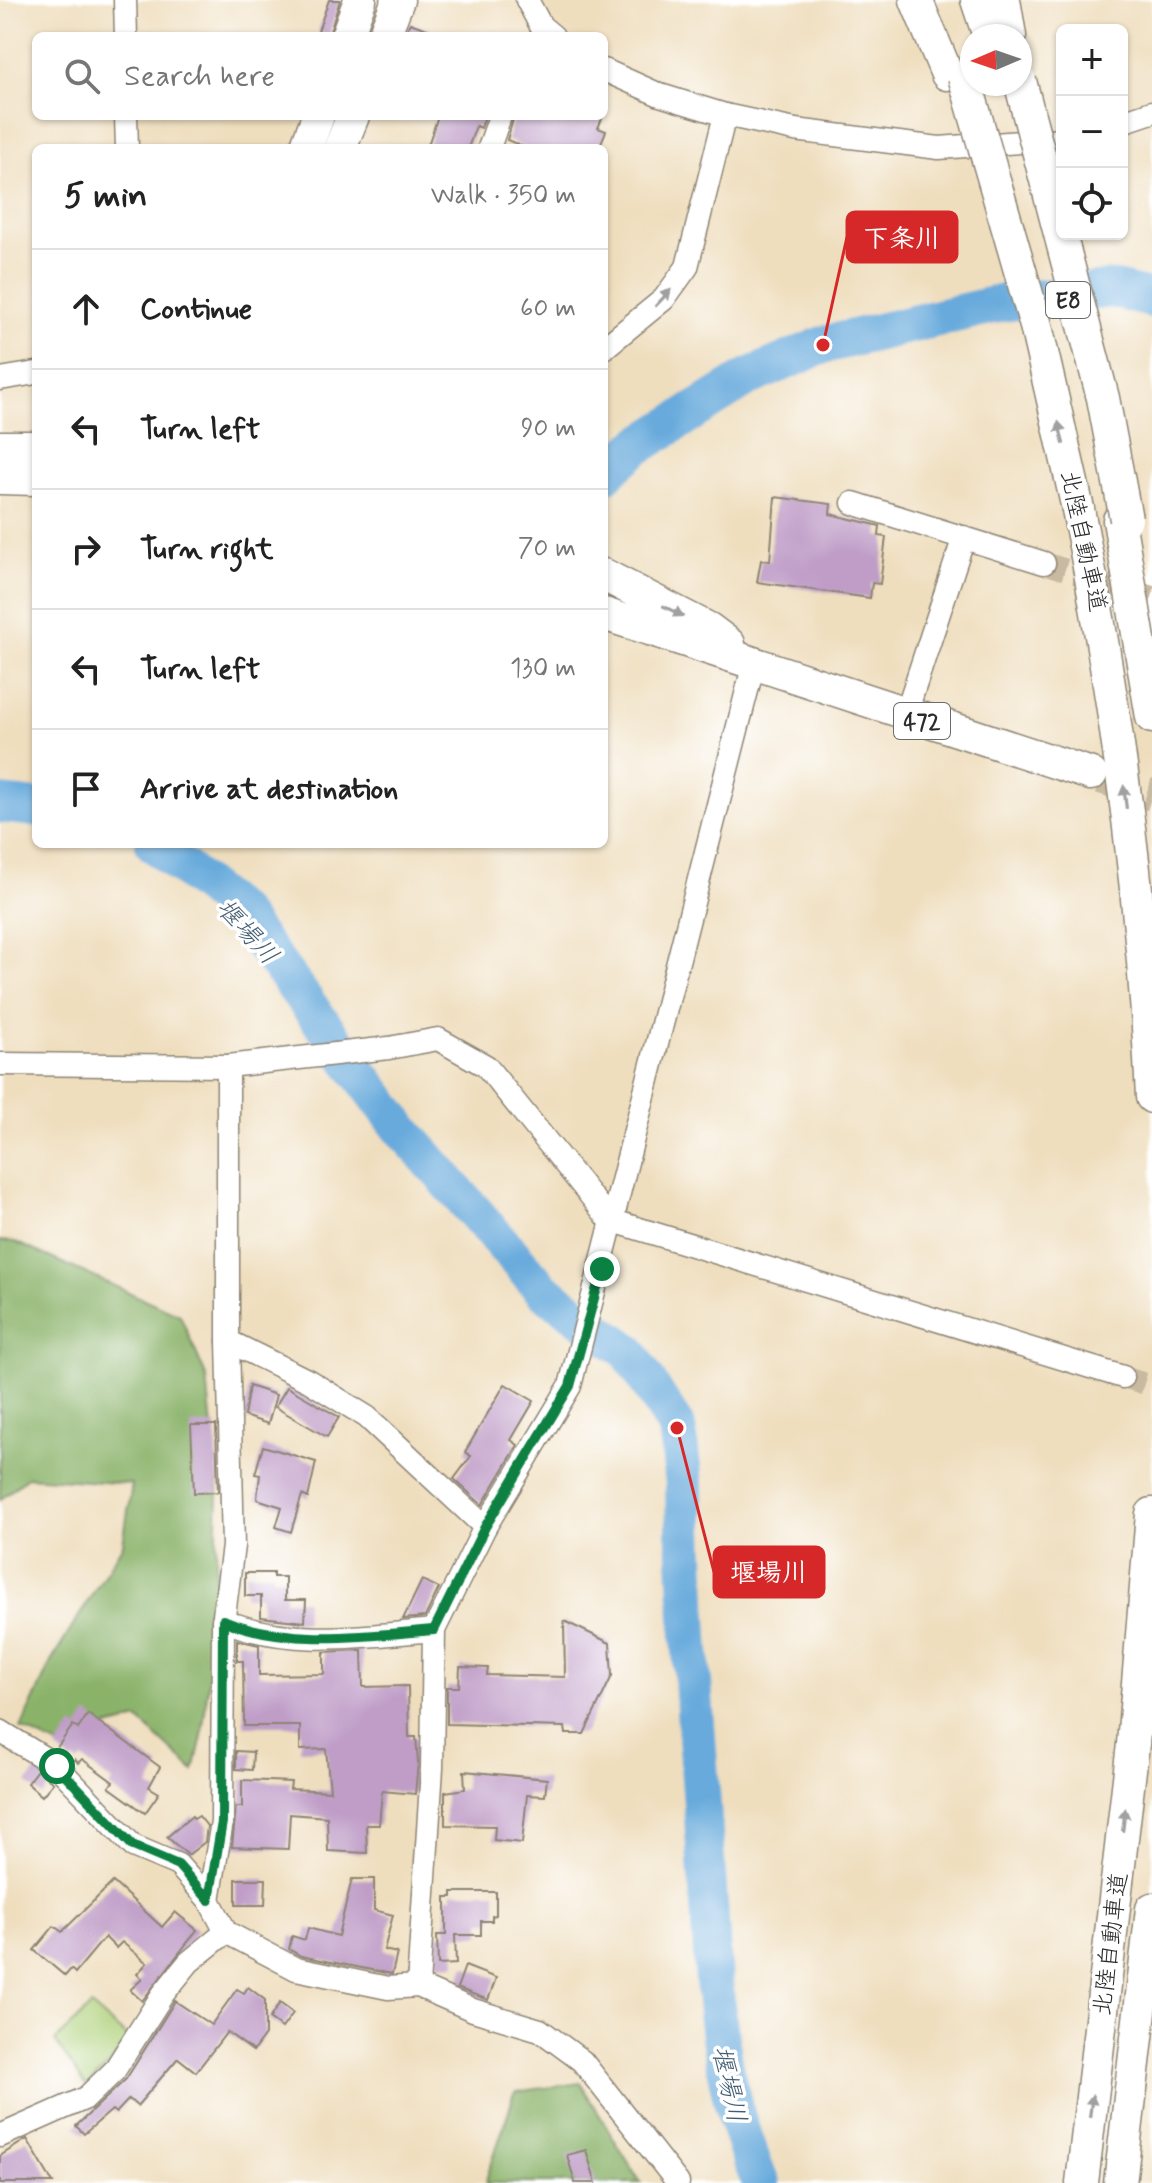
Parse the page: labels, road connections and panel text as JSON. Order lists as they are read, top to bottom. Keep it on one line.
{"streets":{"highway":["E8","北陸自動車道","472"]},"water":["堰場川"],"places":["下条川","堰場川"],"north":"left","page":{"map_buttons":["+","−"],"search":"Search here","heading":["5 min","Walk · 350 m"],"list":[["Continue","60 m"],["Turn left","90 m"],["Turn right","70 m"],["Turn left","130 m"],"Arrive at destination"]}}
